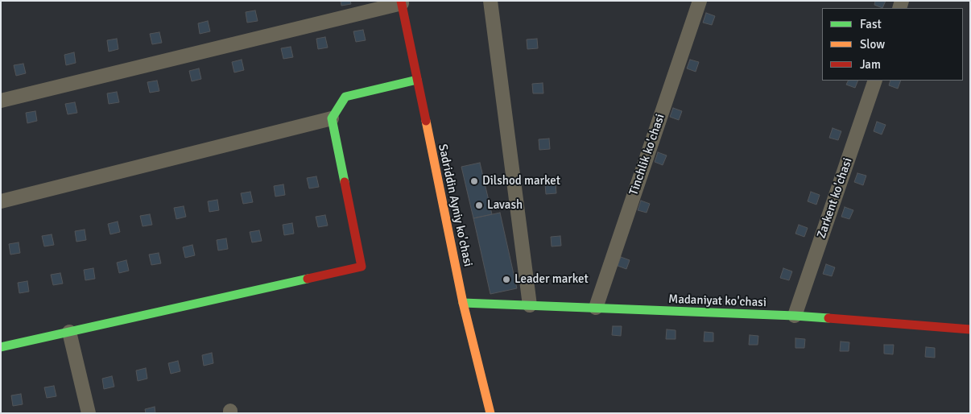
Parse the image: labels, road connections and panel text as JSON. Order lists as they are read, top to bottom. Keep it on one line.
{"streets":{"street":["Tinchlik ko'chasi","Zarkent ko'chasi","Sadriddin Ayniy ko'chasi","Madaniyat ko'chasi"]},"crossings":[["Tinchlik ko'chasi","Madaniyat ko'chasi"],["Zarkent ko'chasi","Madaniyat ko'chasi"],["Sadriddin Ayniy ko'chasi","Madaniyat ko'chasi"]],"places":["Dilshod market","Lavash","Leader market"],"legend":["Fast","Slow","Jam"]}
